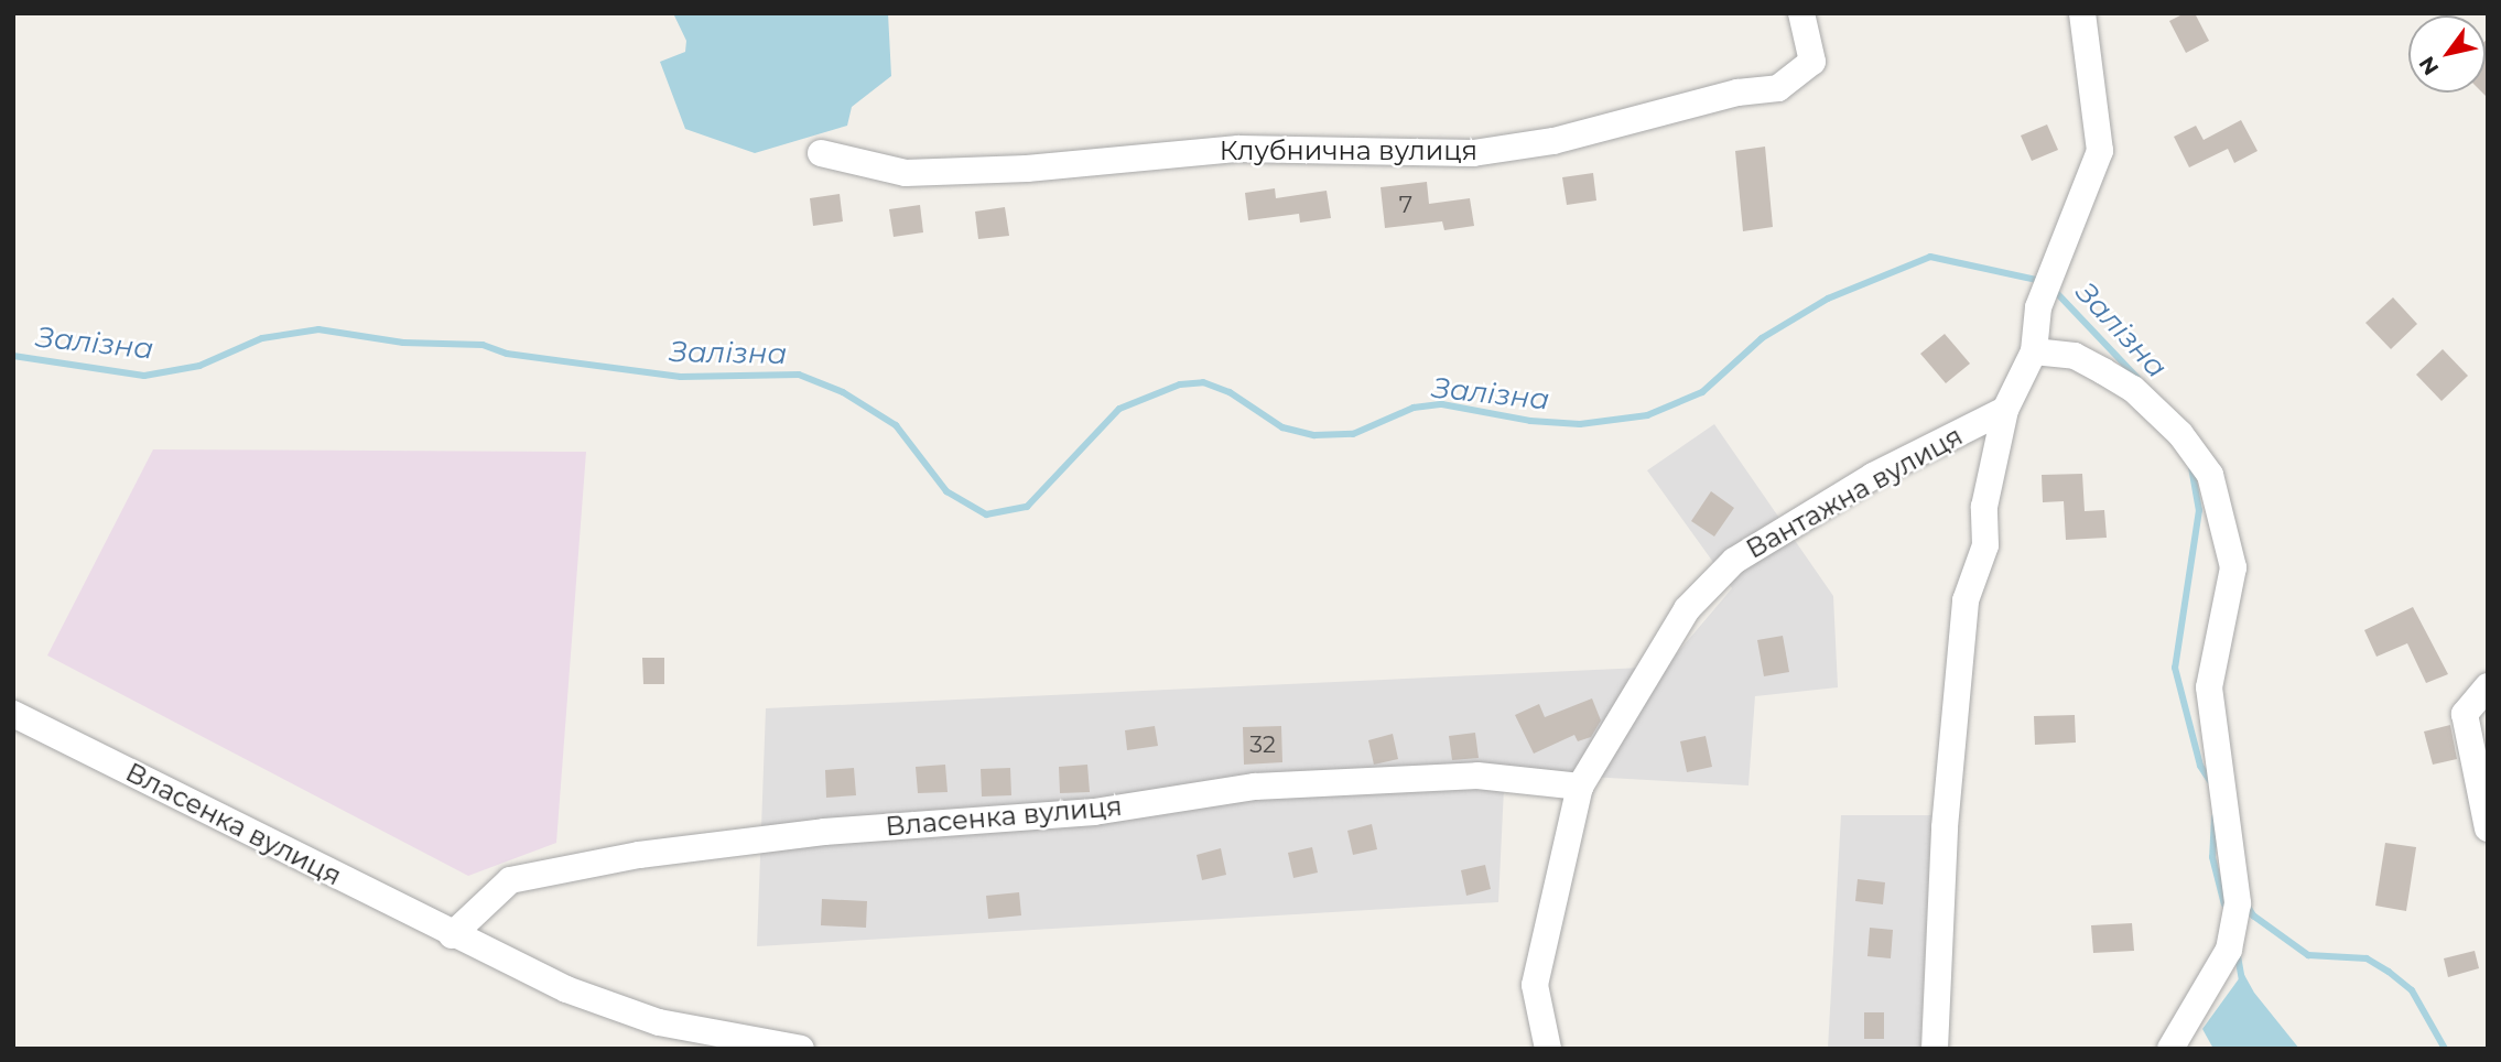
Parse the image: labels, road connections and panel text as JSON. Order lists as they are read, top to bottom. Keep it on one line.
{"streets":{"street":["Клубнична вулиця","Вантажна вулиця","Власенка вулиця"]},"crossings":[["Вантажна вулиця","Власенка вулиця"]],"water":["Залізна"],"house_numbers":["7","32"],"north":"bottom left"}
